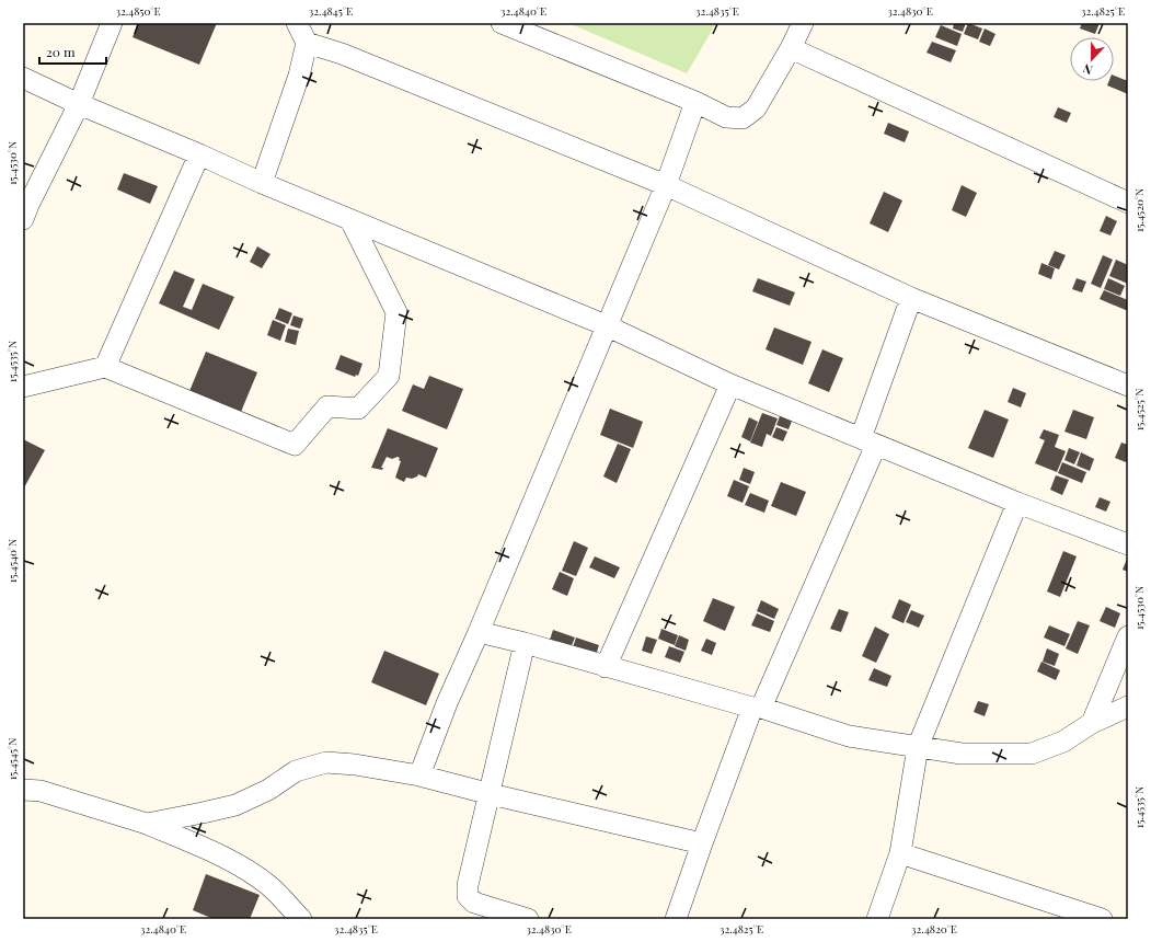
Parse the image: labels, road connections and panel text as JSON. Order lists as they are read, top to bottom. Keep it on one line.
{"scale_bar":"20 m","north":"bottom","coordinates":["32.4850°E","32.4845°E","32.4840°E","32.4835°E","32.4830°E","32.4825°E","15.4530°N","15.4520°N","15.4535°N","15.4525°N","15.4540°N","15.4545°N","32.4820°E"]}
